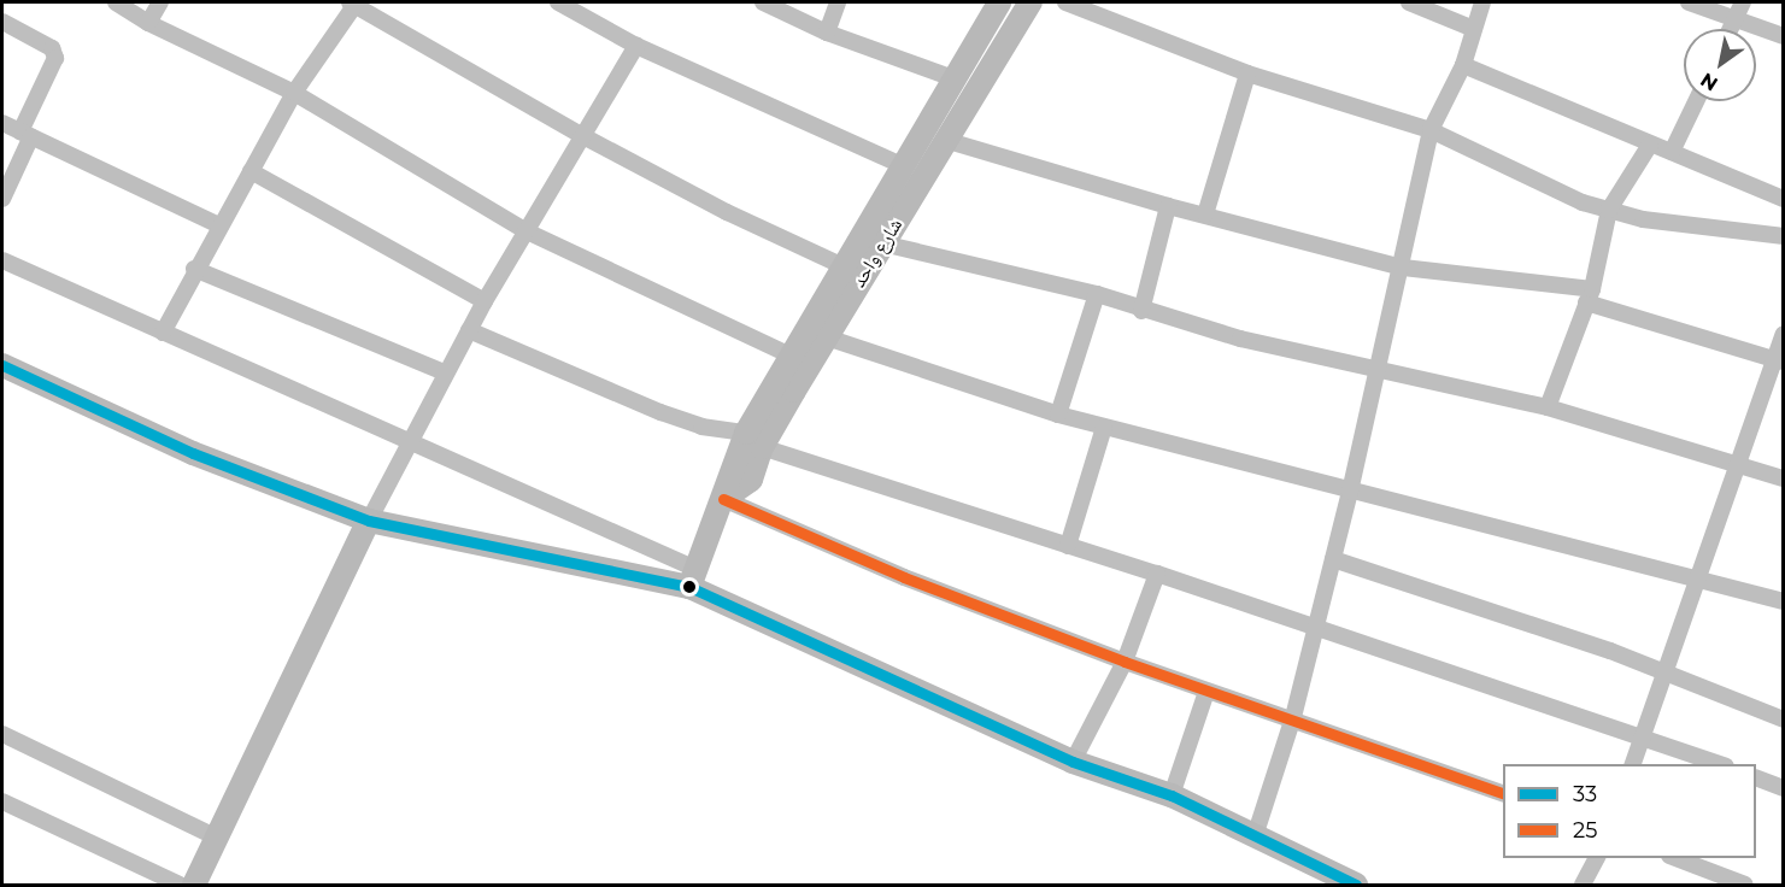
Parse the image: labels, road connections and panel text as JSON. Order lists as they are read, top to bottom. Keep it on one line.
{"streets":{"street":["شارع واحد"]},"lines":["transit line 33","transit line 25"],"legend":["33","25"],"north":"bottom left"}
